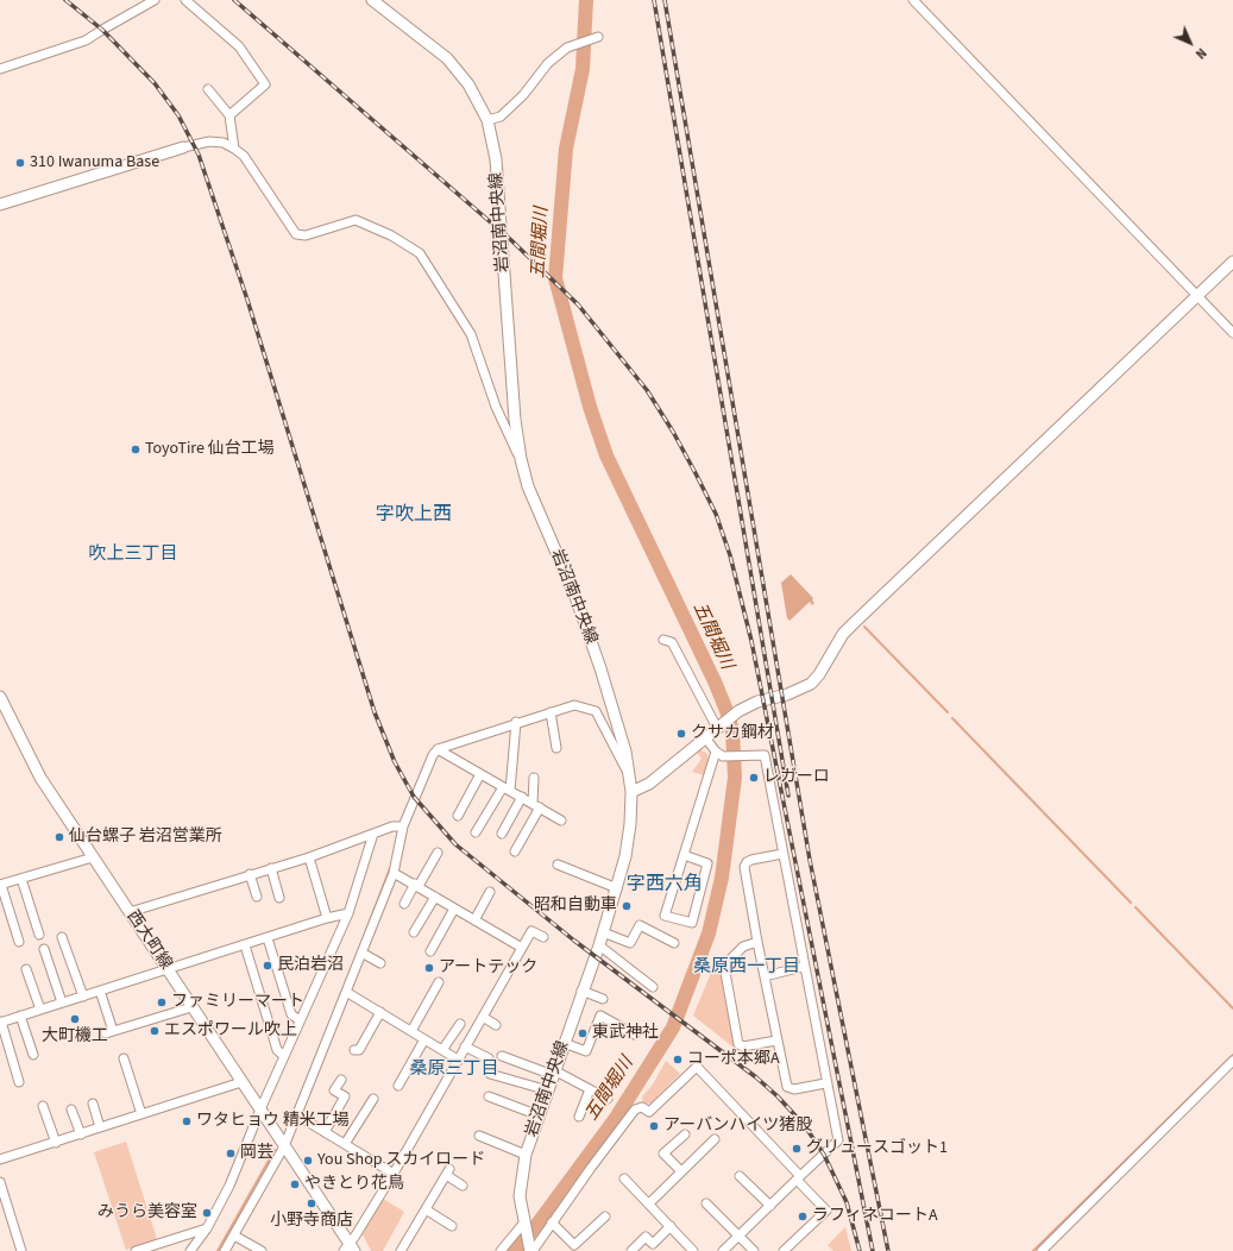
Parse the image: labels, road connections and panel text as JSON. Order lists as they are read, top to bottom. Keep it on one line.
{"streets":{"street":["岩沼南中央線","西大町線"]},"districts":["字吹上西","吹上三丁目","字西六角","桑原西一丁目","桑原三丁目"],"water":["五間堀川"],"places":["310 Iwanuma Base","ToyoTire 仙台工場","クサカ鋼材","レガーロ","仙台螺子 岩沼営業所","昭和自動車","民泊岩沼","アートテック","ファミリーマート","大町機工","エスポワール吹上","東武神社","コーポ本郷A","ワタヒョウ 精米工場","アーバンハイツ猪股","グリュースゴット1","岡芸","You Shop スカイロード","やきとり花鳥","小野寺商店","みうら美容室","ラフィネコートA"],"north":"bottom right"}
